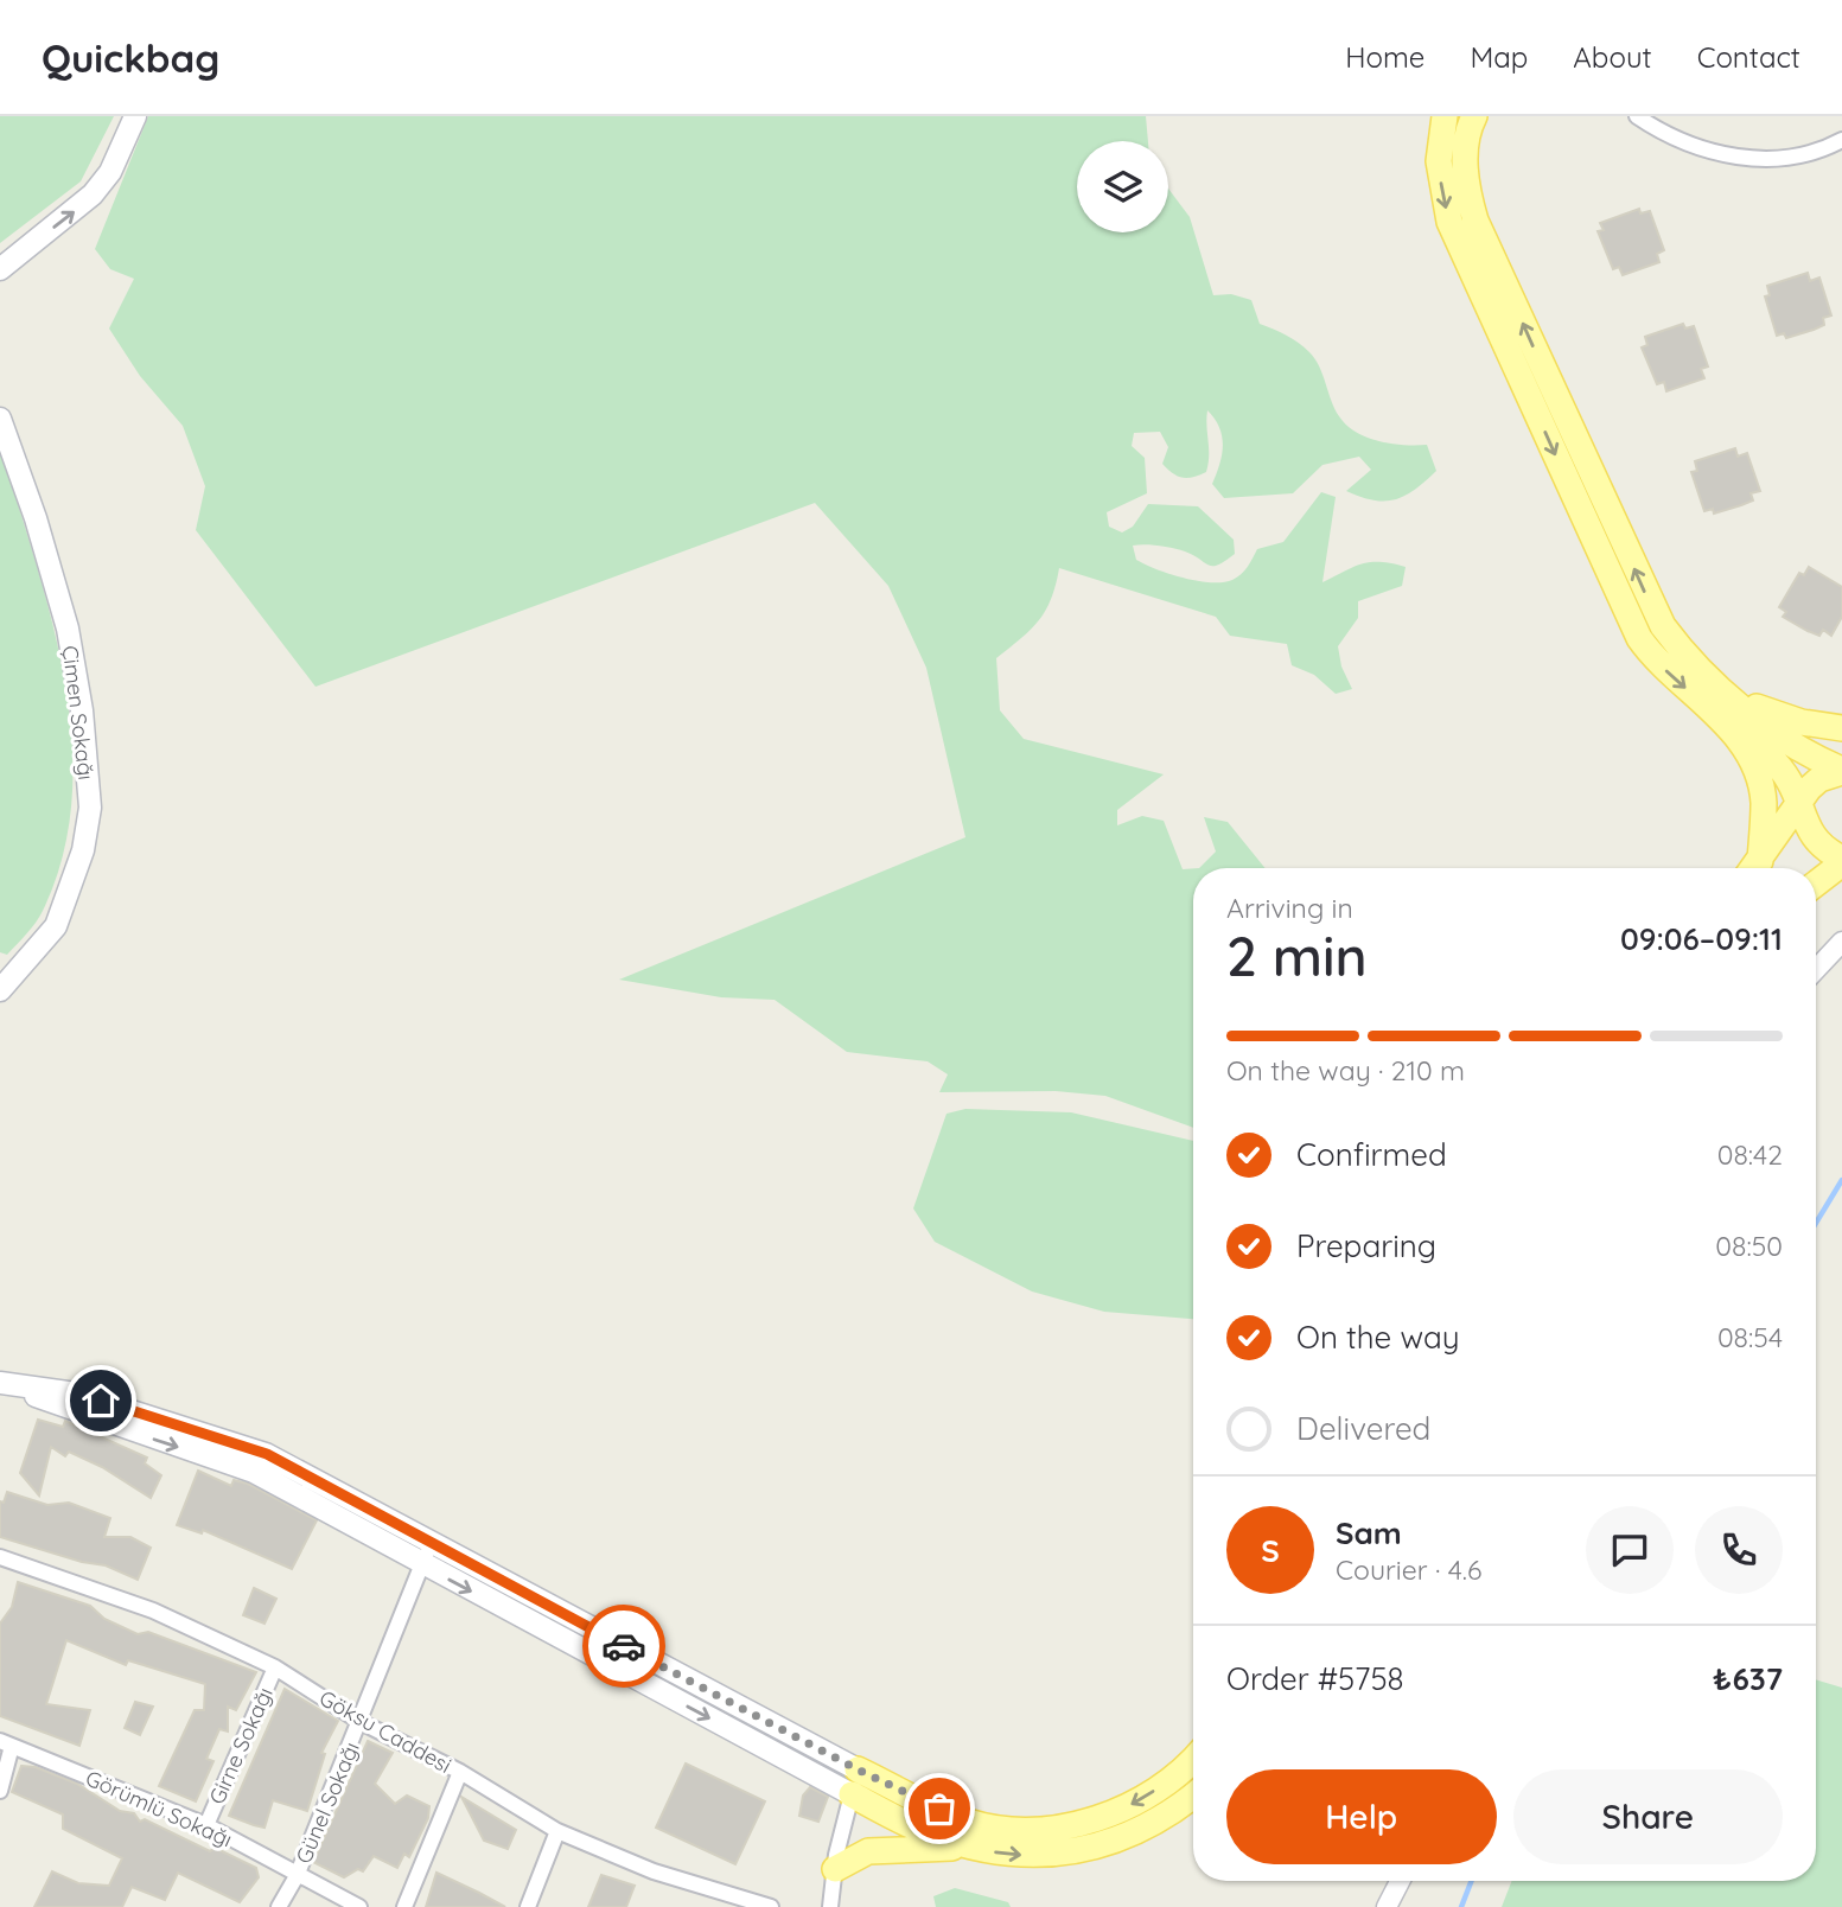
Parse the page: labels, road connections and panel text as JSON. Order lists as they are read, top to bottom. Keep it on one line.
{"streets":{"main road":["Çimen Sokağı"],"street":["Göksu Caddesi","Girne Sokağı","Günel Sokağı","Görümlü Sokağı"]},"crossings":[["Göksu Caddesi","Girne Sokağı"],["Göksu Caddesi","Günel Sokağı"],["Girne Sokağı","Görümlü Sokağı"],["Günel Sokağı","Görümlü Sokağı"]],"page":{"header":"Quickbag","nav":["Home","Map","About","Contact"],"heading":["2 min","Arriving in","09:06–09:11"],"panel":["Sam","Courier · 4.6","Order #5758","₺637"],"bar":"On the way · 210 m","list":[["Confirmed","08:42"],["Preparing","08:50"],["On the way","08:54"],"Delivered"],"round":"S","buttons":["Help","Share"]}}
